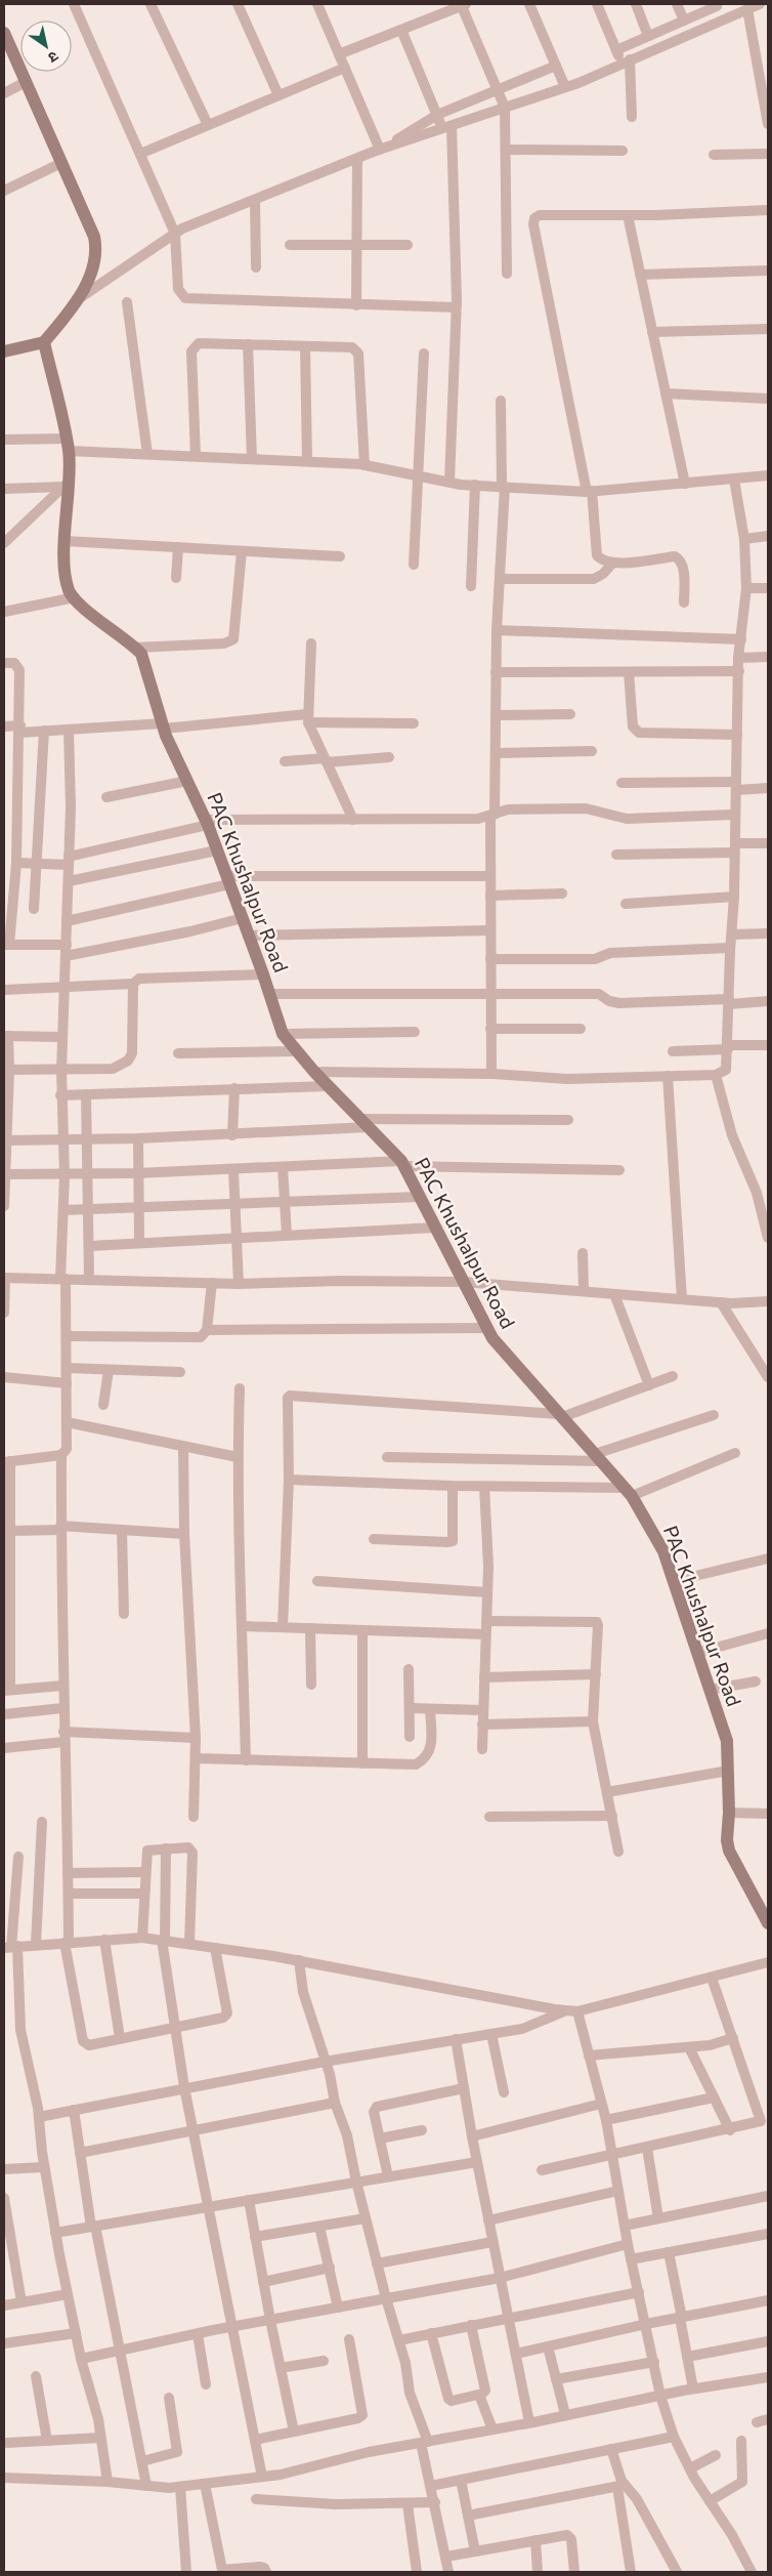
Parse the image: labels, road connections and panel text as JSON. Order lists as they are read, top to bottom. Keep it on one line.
{"streets":{"main road":["PAC Khushalpur Road"]},"north":"bottom right"}
